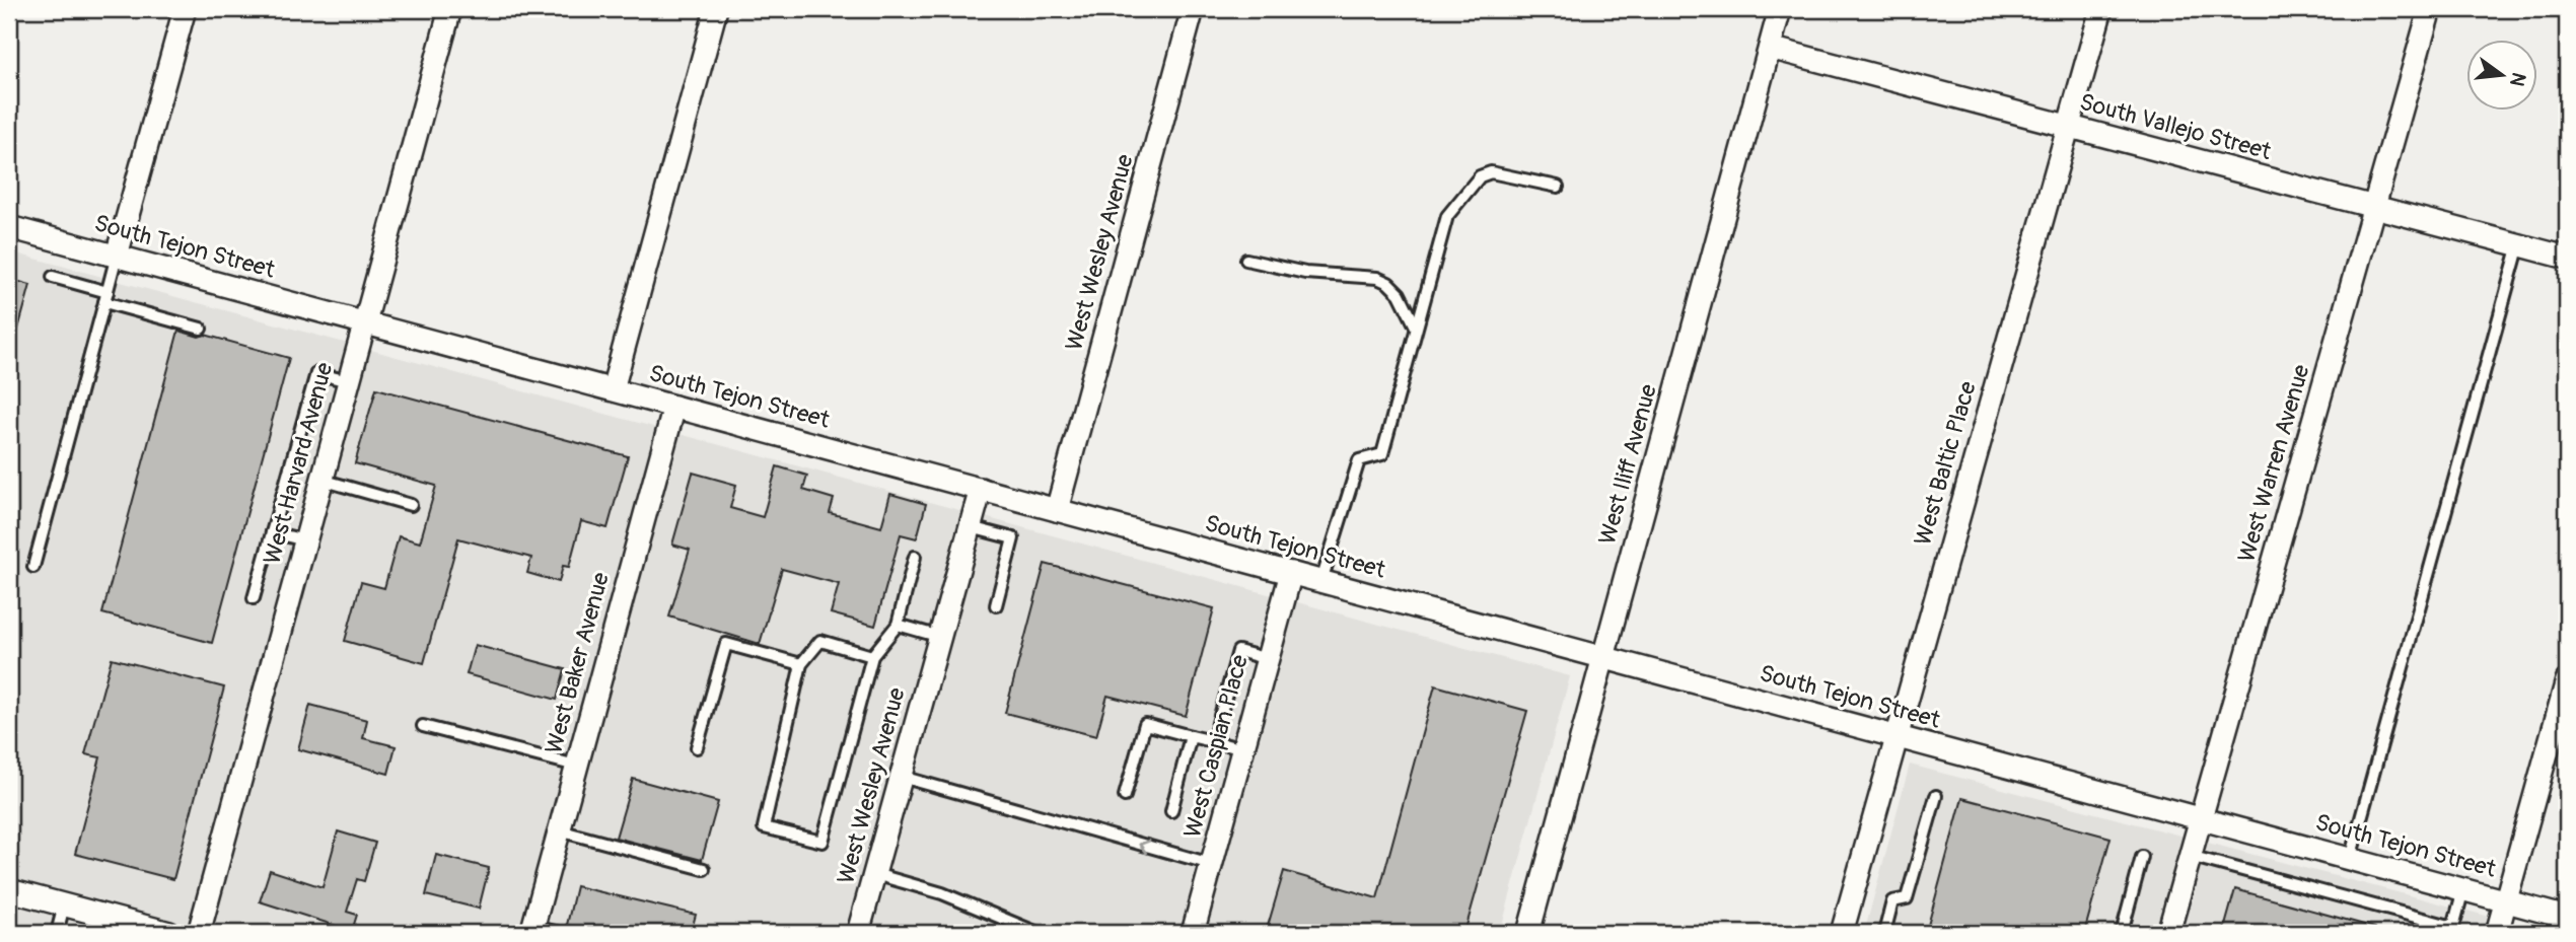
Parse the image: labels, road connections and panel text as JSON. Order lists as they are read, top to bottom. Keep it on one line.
{"streets":{"street":["South Vallejo Street","South Tejon Street","West Wesley Avenue","West Harvard Avenue","West Baltic Place","West Warren Avenue","West Iliff Avenue","West Baker Avenue","West Caspian Place"]},"crossings":[["South Vallejo Street","West Baltic Place"],["South Vallejo Street","West Warren Avenue"],["South Vallejo Street","West Iliff Avenue"],["South Tejon Street","West Wesley Avenue"],["South Tejon Street","West Harvard Avenue"],["South Tejon Street","West Baltic Place"],["South Tejon Street","West Warren Avenue"],["South Tejon Street","West Iliff Avenue"],["South Tejon Street","West Baker Avenue"],["South Tejon Street","West Caspian Place"]],"north":"right"}
